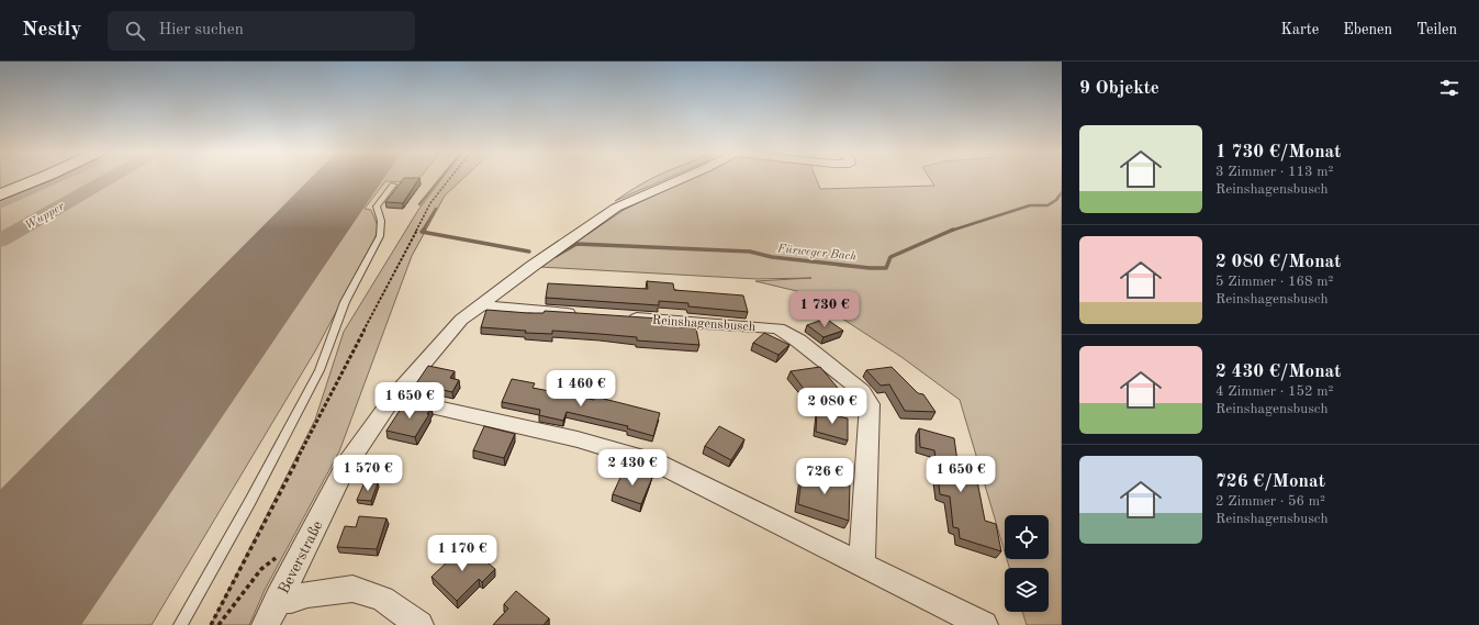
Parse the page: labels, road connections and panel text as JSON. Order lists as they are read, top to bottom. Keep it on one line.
{"streets":{"street":["Reinshagensbusch","Beverstraße"]},"water":["Wupper","Fürweger Bach"],"page":{"header":"Nestly","search":"Hier suchen","nav":["Karte","Ebenen","Teilen"],"heading":"9 Objekte","list":[{"name":"1 730 €/Monat","note":"3 Zimmer · 113 m² · Reinshagensbusch"},{"name":"2 080 €/Monat","note":"5 Zimmer · 168 m² · Reinshagensbusch"},{"name":"2 430 €/Monat","note":"4 Zimmer · 152 m² · Reinshagensbusch"},{"name":"726 €/Monat","note":"2 Zimmer · 56 m² · Reinshagensbusch"}],"price":["1 730 €","1 460 €","1 650 €","2 080 €","2 430 €","1 570 €","1 650 €","726 €","1 170 €"]}}
